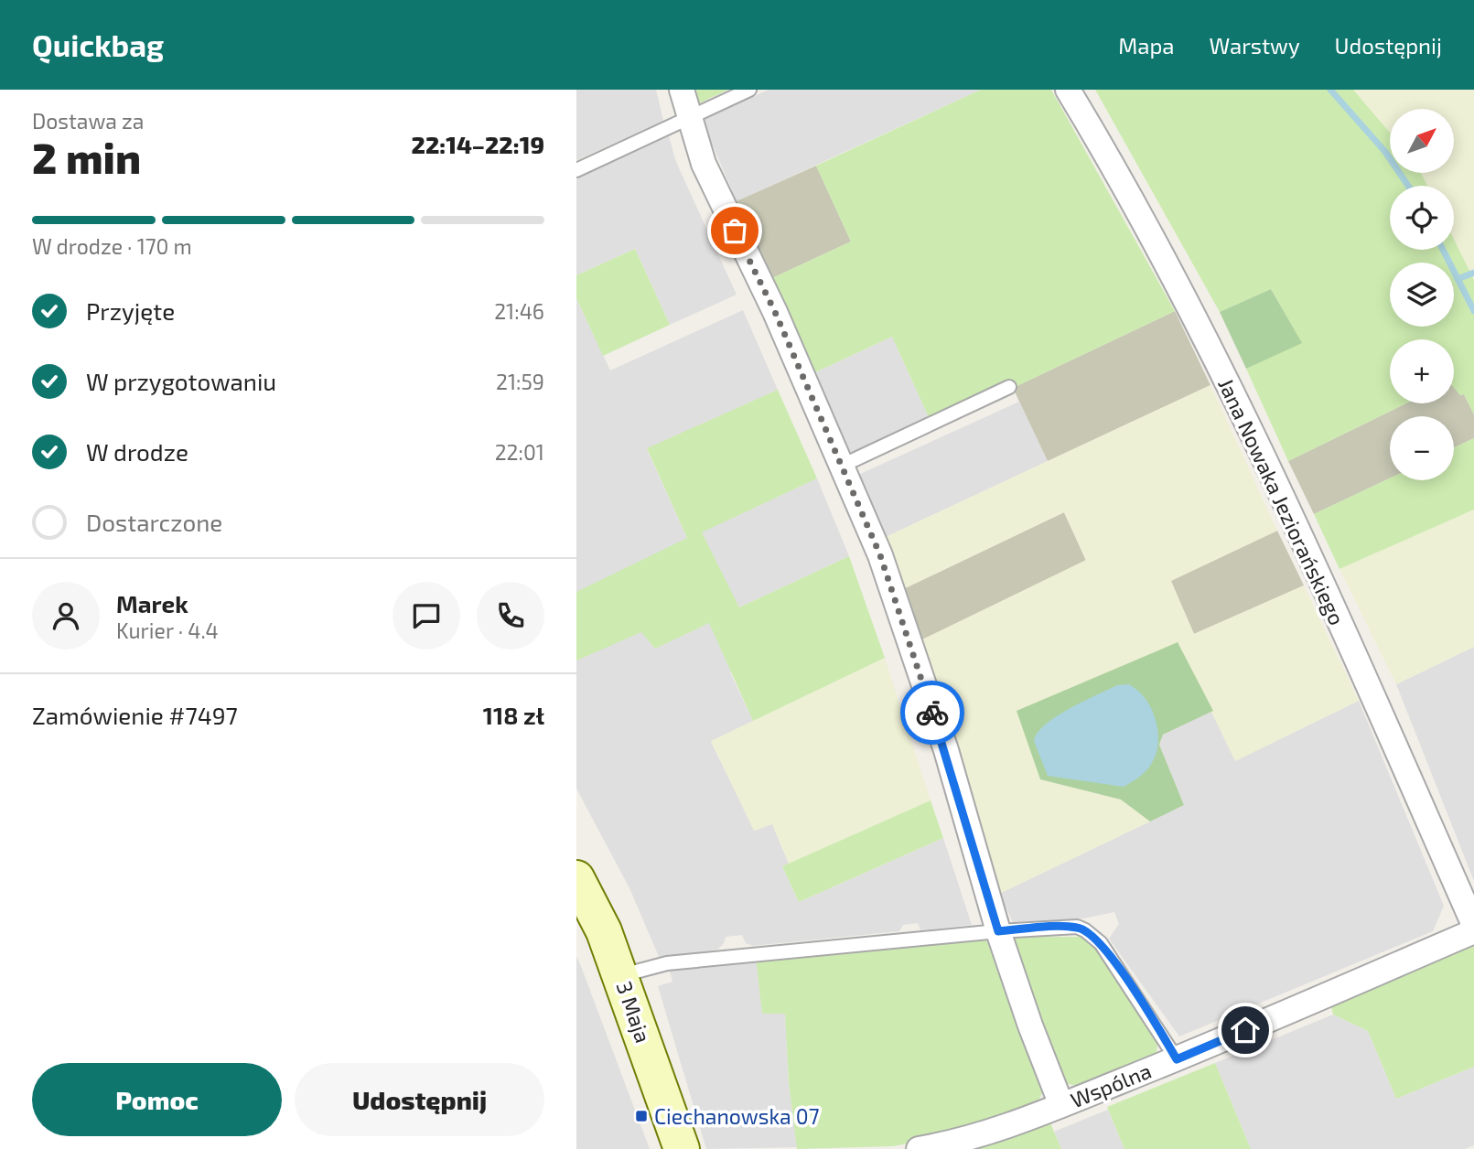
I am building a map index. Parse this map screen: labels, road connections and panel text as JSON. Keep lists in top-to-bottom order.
{
  "streets": {
    "street": ["Jana Nowaka Jeziorańskiego", "3 Maja", "Wspólna"]
  },
  "places": {
    "transit": ["Ciechanowska 07"]
  },
  "north": "top right",
  "page": {
    "header": "Quickbag",
    "nav": ["Mapa", "Warstwy", "Udostępnij"],
    "heading": ["2 min", "Dostawa za", "22:14–22:19"],
    "panel": [
      "Marek",
      "Kurier · 4.4",
      "Zamówienie #7497",
      "118 zł"
    ],
    "map_buttons": ["+", "−"],
    "bar": "W drodze · 170 m",
    "list": [
      ["Przyjęte", "21:46"],
      ["W przygotowaniu", "21:59"],
      ["W drodze", "22:01"],
      "Dostarczone"
    ],
    "buttons": ["Pomoc", "Udostępnij"]
  }
}
